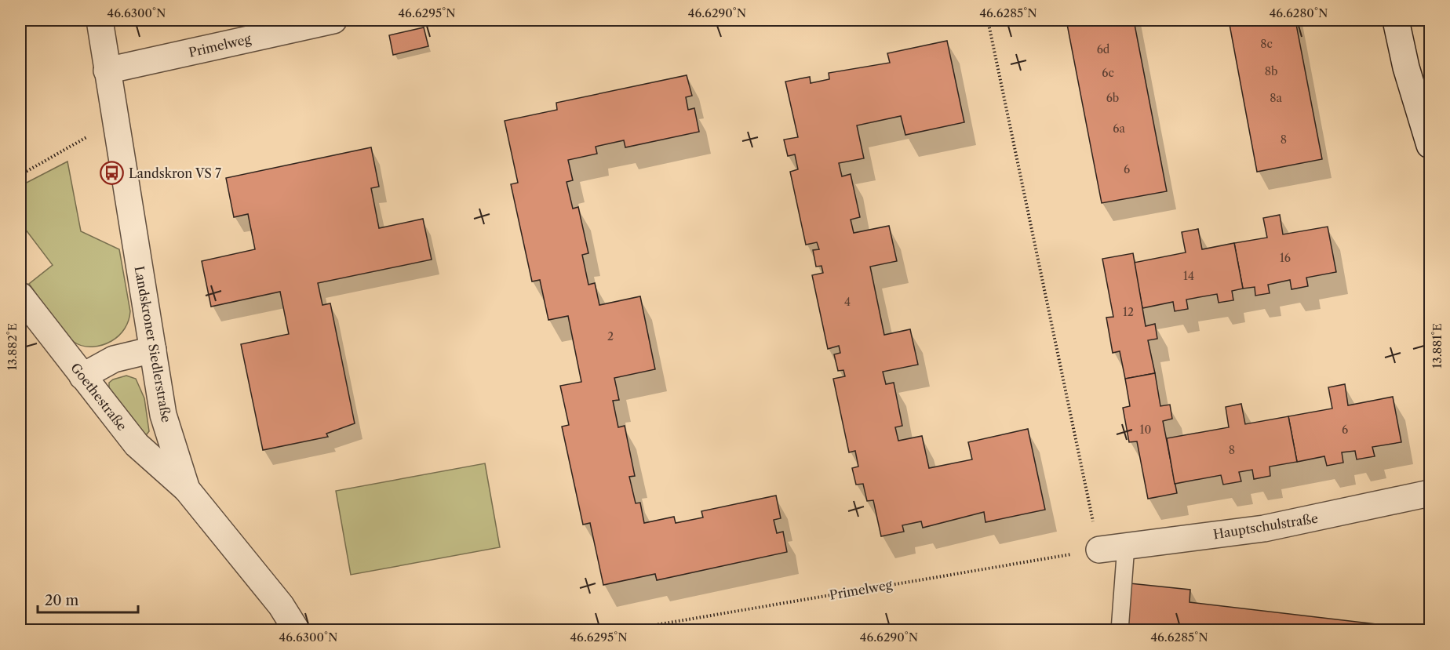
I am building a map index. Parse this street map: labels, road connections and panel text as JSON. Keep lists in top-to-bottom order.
{
  "streets": {
    "street": [
      "Primelweg",
      "Landskroner Siedlerstraße",
      "Goethestraße",
      "Hauptschulstraße"
    ]
  },
  "crossings": [
    ["Primelweg", "Landskroner Siedlerstraße"],
    ["Primelweg", "Hauptschulstraße"],
    ["Landskroner Siedlerstraße", "Goethestraße"]
  ],
  "places": {
    "bus stop": ["Landskron VS 7"]
  },
  "house_numbers": [
    "8c",
    "6d",
    "8b",
    "6c",
    "6b",
    "8a",
    "6a",
    "8",
    "6",
    "16",
    "14",
    "4",
    "12",
    "2",
    "10",
    "6",
    "8"
  ],
  "scale_bar": "20 m",
  "coordinates": [
    "46.6300°N",
    "46.6295°N",
    "46.6290°N",
    "46.6285°N",
    "46.6280°N",
    "13.881°E",
    "13.882°E"
  ]
}
